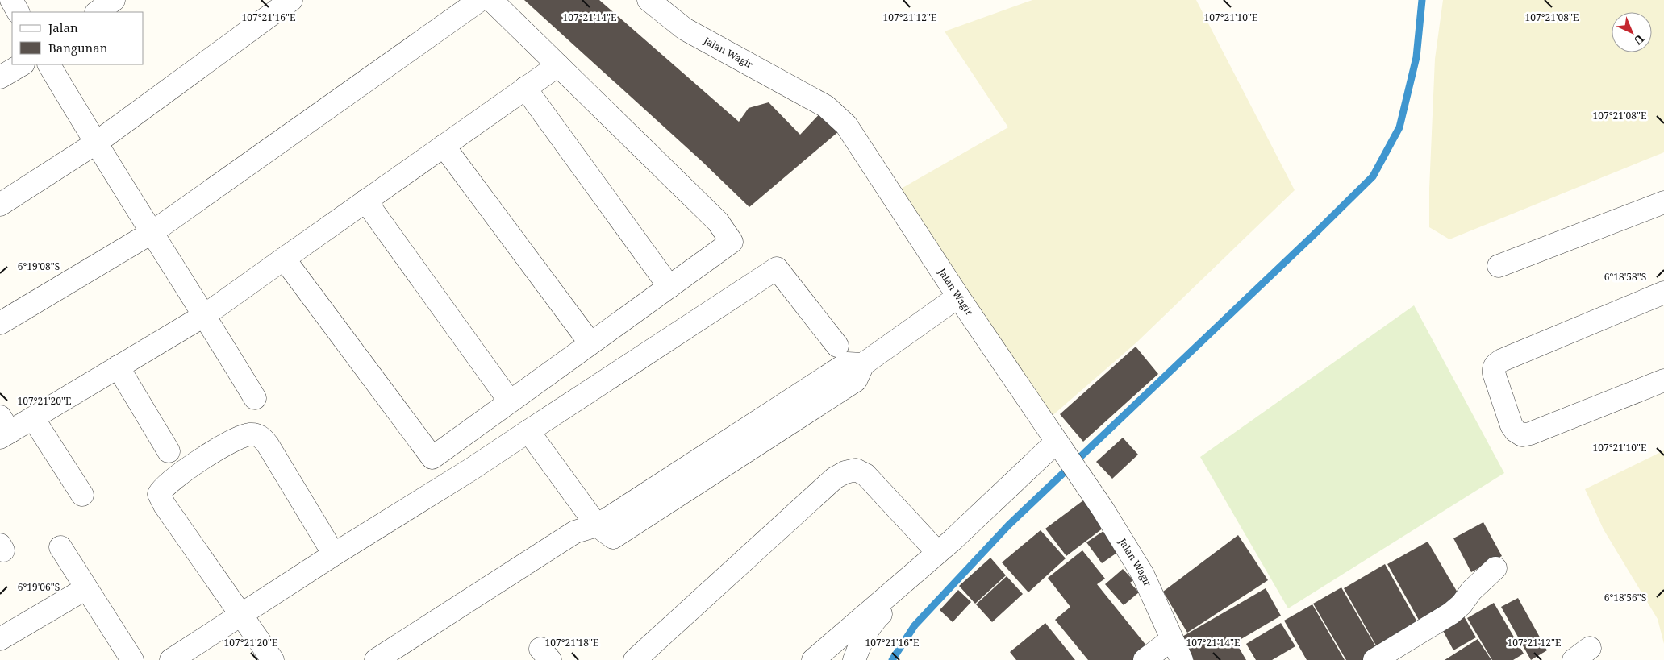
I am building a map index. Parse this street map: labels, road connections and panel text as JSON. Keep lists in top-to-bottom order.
{
  "streets": {
    "street": ["Jalan Wagir"]
  },
  "legend": ["Jalan", "Bangunan"],
  "north": "bottom right",
  "coordinates": [
    "107°21'16\"E",
    "107°21'14\"E",
    "107°21'12\"E",
    "107°21'10\"E",
    "107°21'08\"E",
    "6°19'08\"S",
    "6°18'58\"S",
    "107°21'20\"E",
    "6°19'06\"S",
    "6°18'56\"S",
    "107°21'18\"E"
  ]
}
